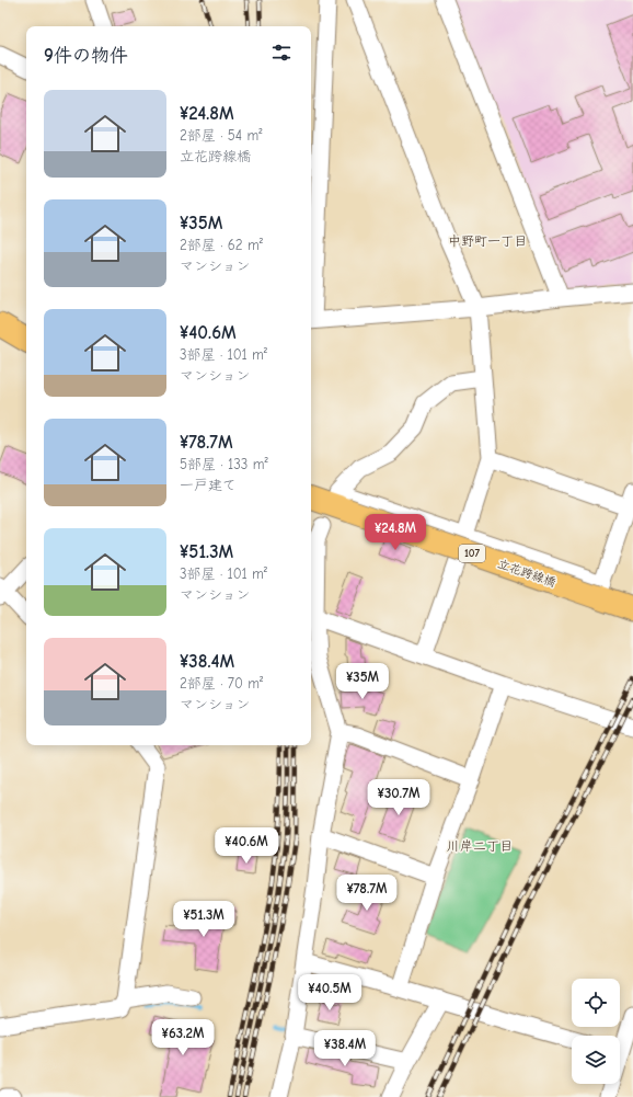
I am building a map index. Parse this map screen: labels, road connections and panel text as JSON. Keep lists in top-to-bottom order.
{
  "streets": {
    "highway": ["107", "立花跨線橋"]
  },
  "crossings": [
    ["107", "立花跨線橋"]
  ],
  "districts": ["中野町一丁目", "川岸二丁目"],
  "page": {
    "heading": "9件の物件",
    "list": [
      {
        "name": "¥24.8M",
        "note": "2部屋 · 54 m² · 立花跨線橋"
      },
      {
        "name": "¥35M",
        "note": "2部屋 · 62 m² · マンション"
      },
      {
        "name": "¥40.6M",
        "note": "3部屋 · 101 m² · マンション"
      },
      {
        "name": "¥78.7M",
        "note": "5部屋 · 133 m² · 一戸建て"
      },
      {
        "name": "¥51.3M",
        "note": "3部屋 · 101 m² · マンション"
      },
      {
        "name": "¥38.4M",
        "note": "2部屋 · 70 m² · マンション"
      }
    ],
    "price": [
      "¥24.8M",
      "¥35M",
      "¥30.7M",
      "¥40.6M",
      "¥78.7M",
      "¥51.3M",
      "¥40.5M",
      "¥63.2M",
      "¥38.4M"
    ]
  }
}
